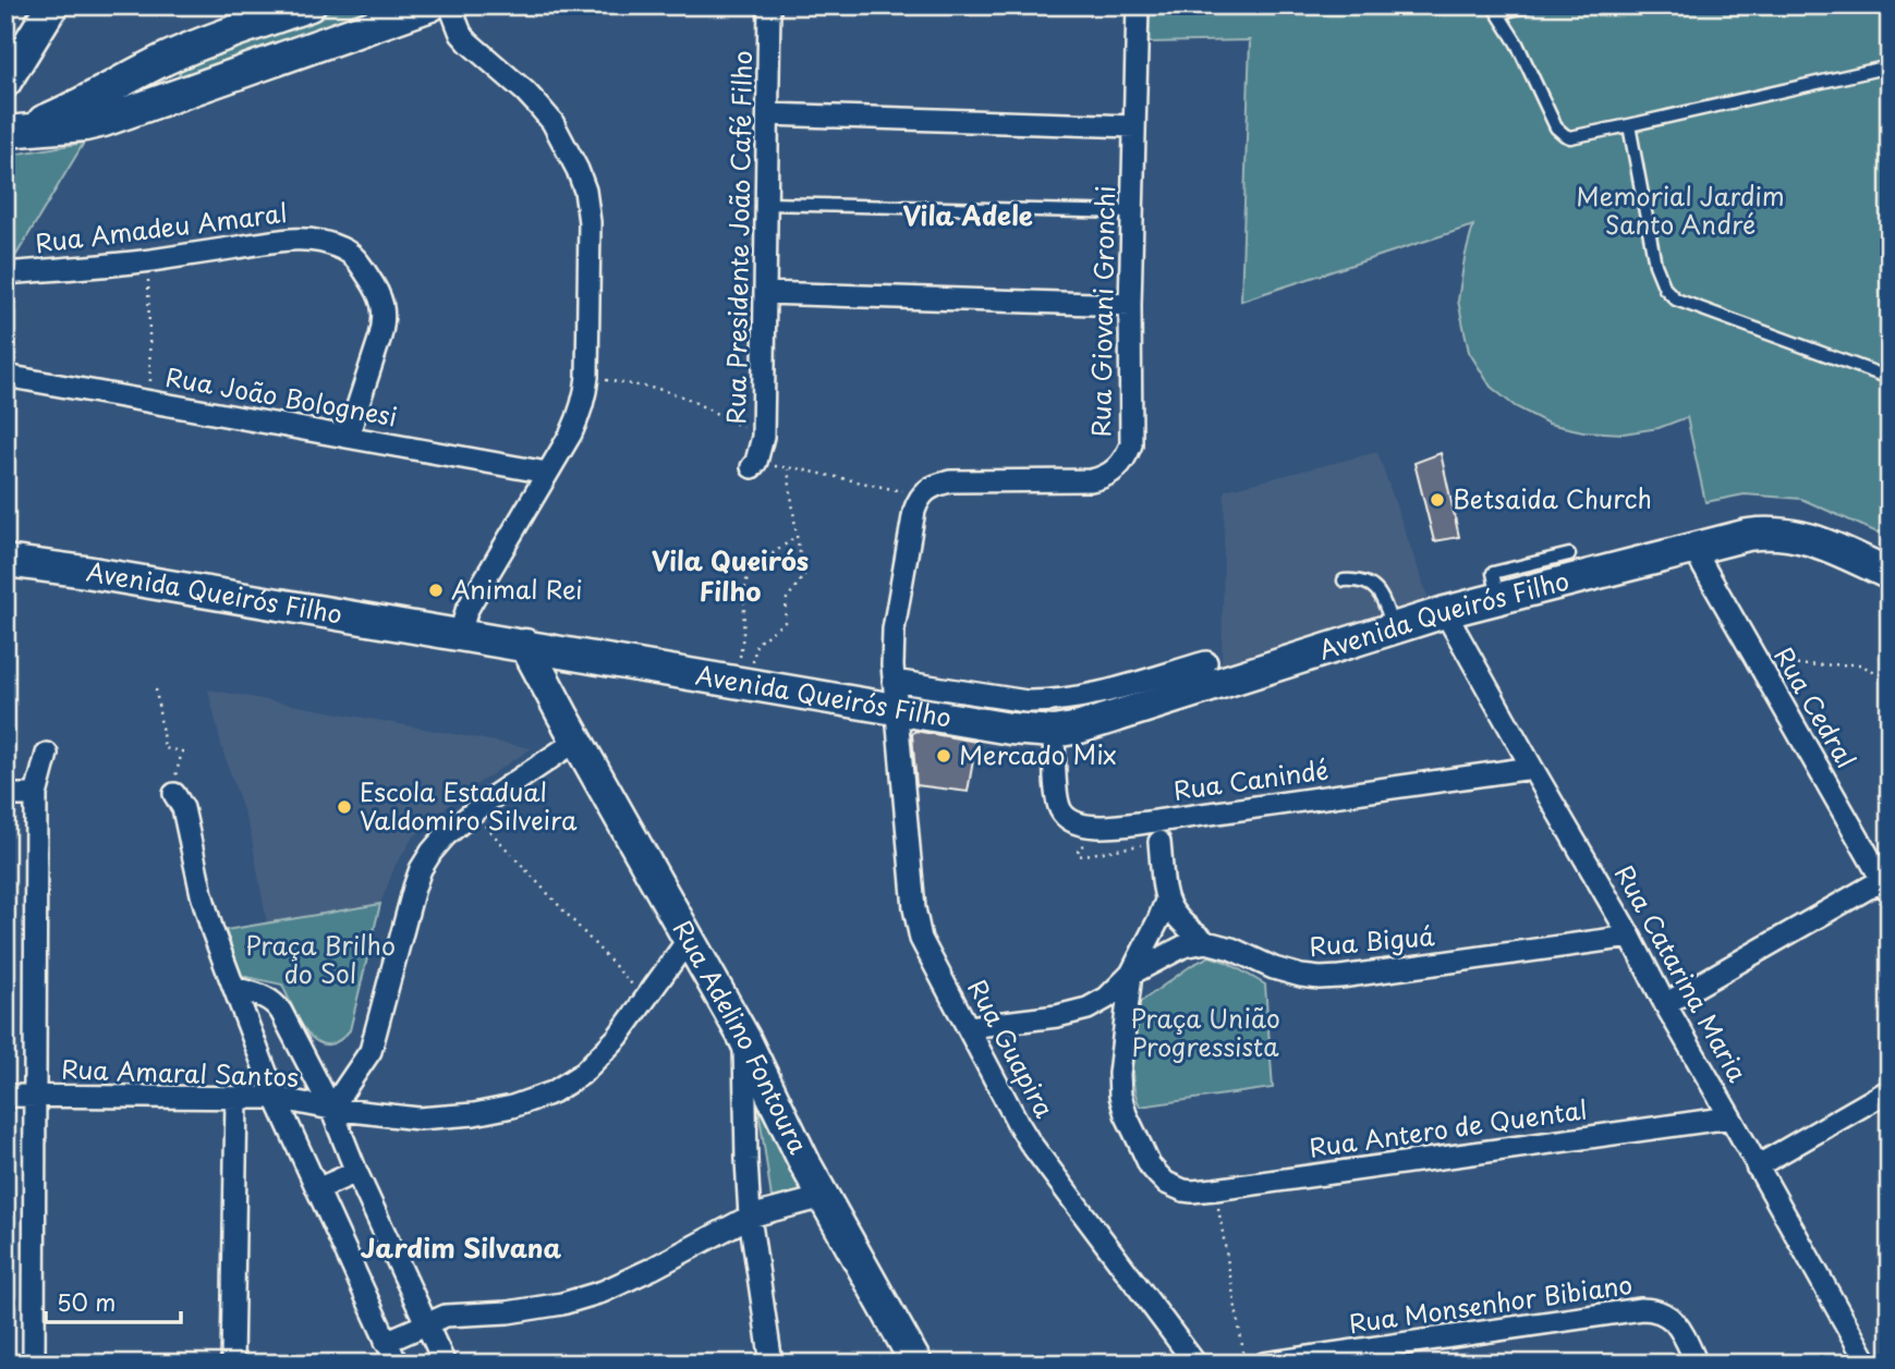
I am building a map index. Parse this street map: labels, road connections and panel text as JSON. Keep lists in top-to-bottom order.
{
  "streets": {
    "main road": ["Avenida Queirós Filho", "Rua Adelino Fontoura"],
    "street": [
      "Rua Amadeu Amaral",
      "Rua Presidente João Café Filho",
      "Rua Giovani Gronchi",
      "Rua João Bolognesi",
      "Rua Cedral",
      "Rua Canindé",
      "Rua Biguá",
      "Rua Catarina Maria",
      "Rua Guapira",
      "Rua Amaral Santos",
      "Rua Antero de Quental",
      "Rua Monsenhor Bibiano"
    ]
  },
  "crossings": [
    ["Rua Amadeu Amaral", "Rua João Bolognesi"],
    ["Rua Giovani Gronchi", "Avenida Queirós Filho"],
    ["Rua Giovani Gronchi", "Rua Guapira"],
    ["Avenida Queirós Filho", "Rua Cedral"],
    ["Avenida Queirós Filho", "Rua Canindé"],
    ["Avenida Queirós Filho", "Rua Catarina Maria"],
    ["Avenida Queirós Filho", "Rua Adelino Fontoura"],
    ["Avenida Queirós Filho", "Rua Guapira"],
    ["Rua Canindé", "Rua Catarina Maria"],
    ["Rua Biguá", "Rua Catarina Maria"],
    ["Rua Catarina Maria", "Rua Antero de Quental"],
    ["Rua Adelino Fontoura", "Rua Amaral Santos"]
  ],
  "districts": ["Vila Adele", "Vila Queirós Filho", "Jardim Silvana"],
  "parks": ["Memorial Jardim Santo André", "Praça Brilho do Sol", "Praça União Progressista"],
  "places": [
    "Betsaida Church",
    "Animal Rei",
    "Mercado Mix",
    "Escola Estadual Valdomiro Silveira"
  ],
  "scale_bar": "50 m"
}
